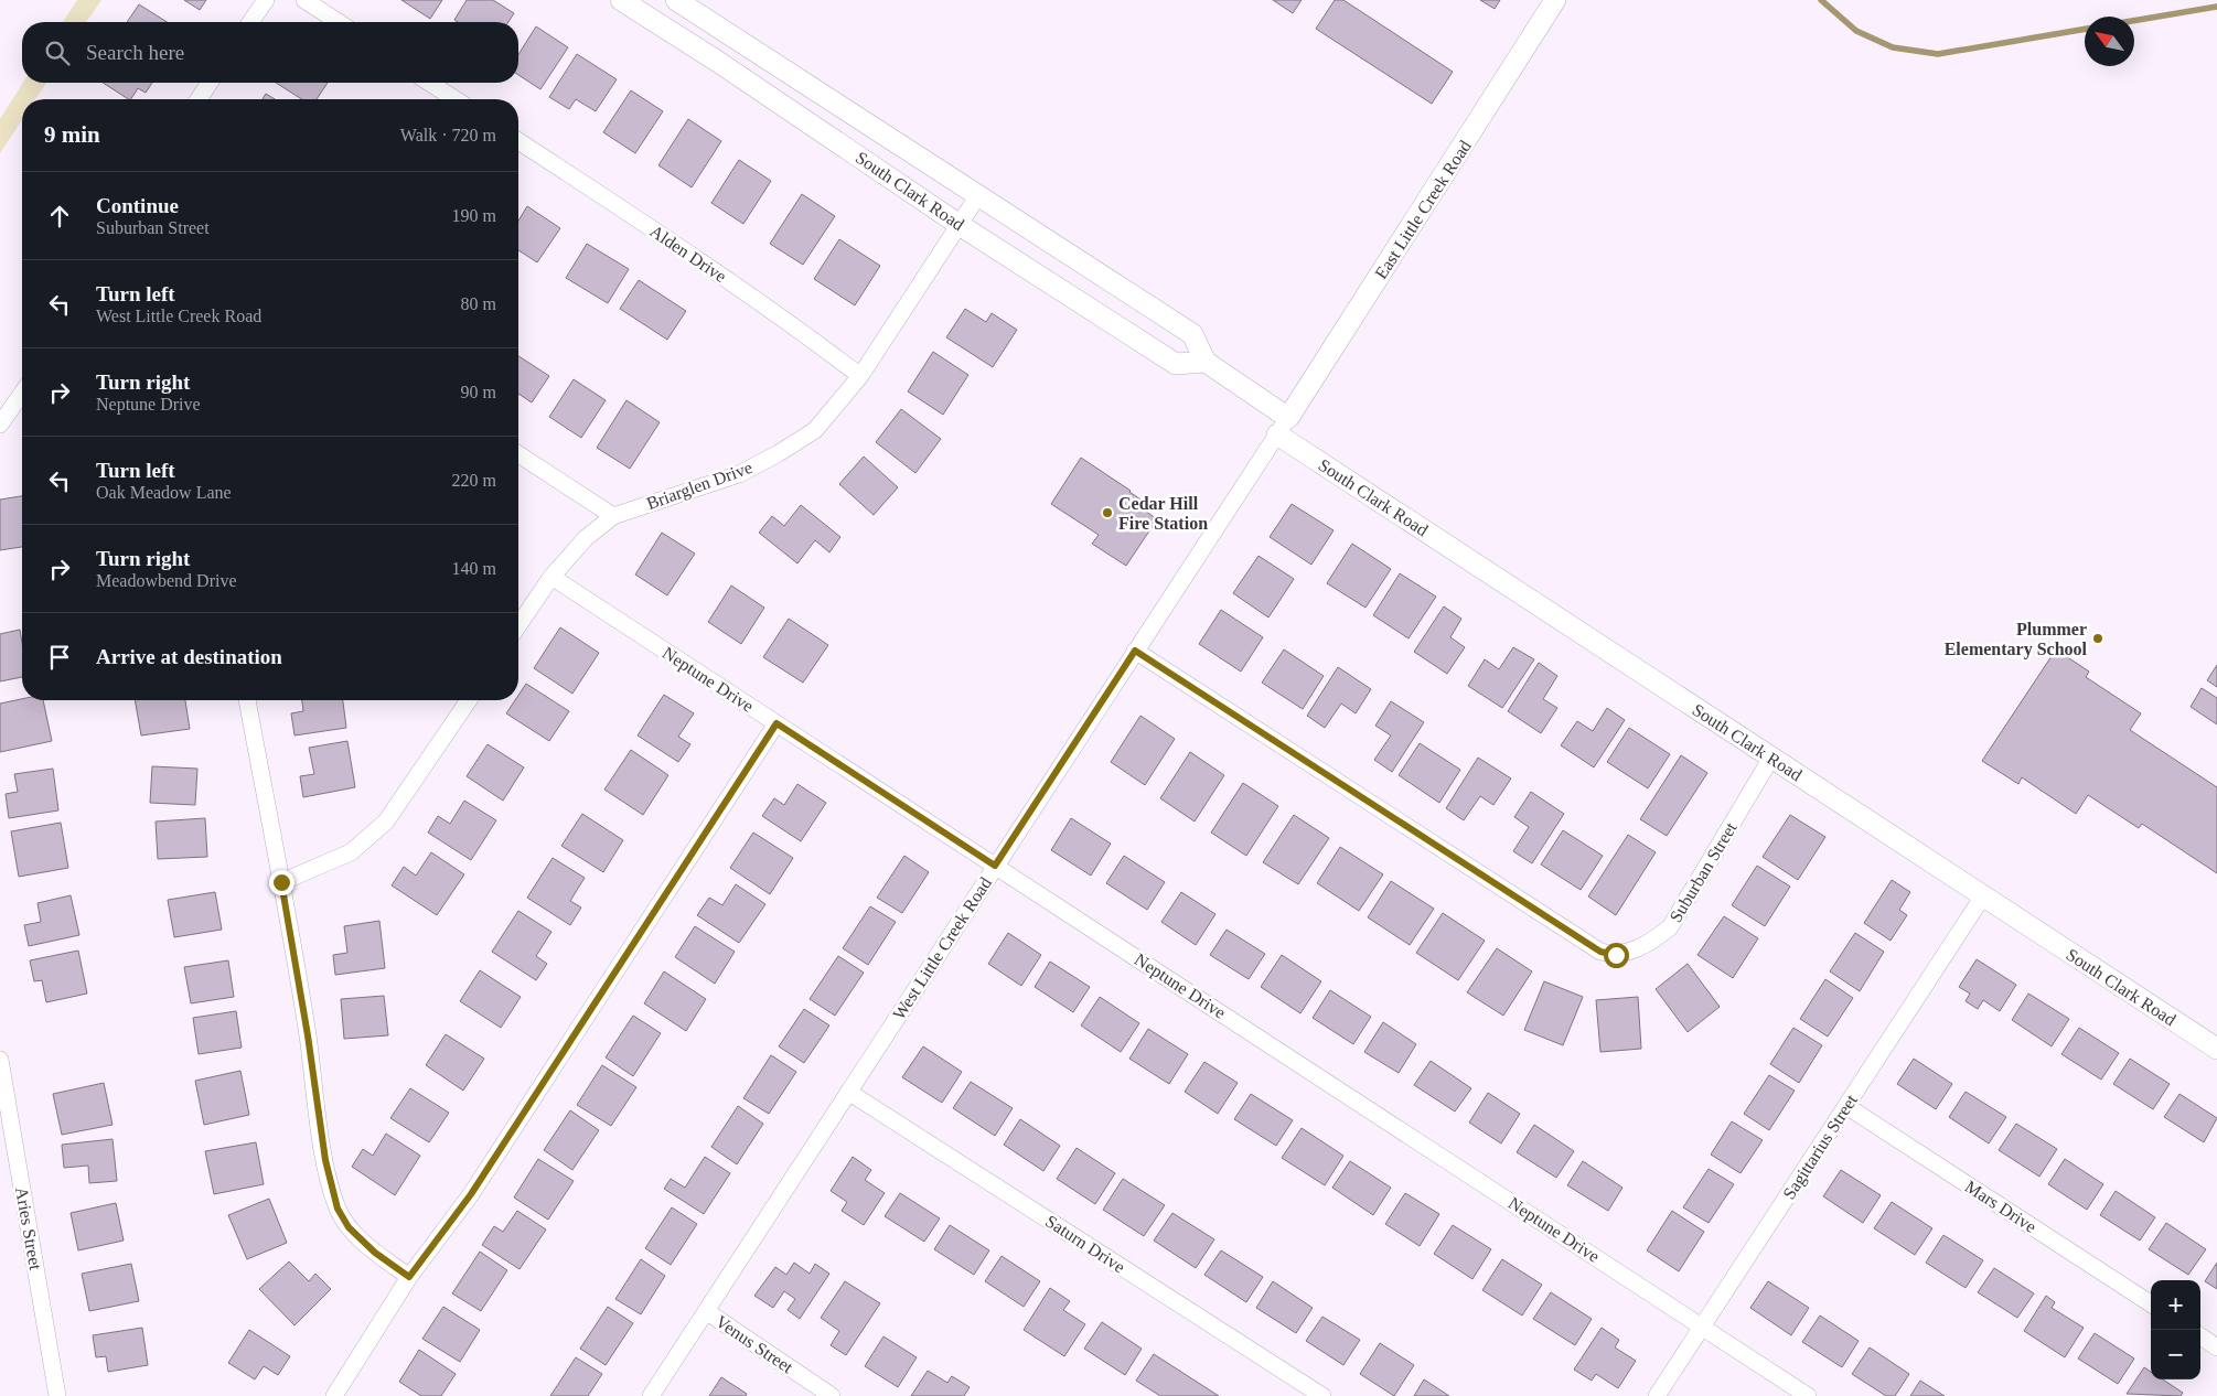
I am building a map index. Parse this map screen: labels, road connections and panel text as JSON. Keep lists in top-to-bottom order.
{
  "streets": {
    "street": [
      "South Clark Road",
      "East Little Creek Road",
      "Alden Drive",
      "Briarglen Drive",
      "Neptune Drive",
      "Suburban Street",
      "West Little Creek Road",
      "Sagittarius Street",
      "Mars Drive",
      "Aries Street",
      "Saturn Drive",
      "Venus Street"
    ]
  },
  "crossings": [
    ["South Clark Road", "Briarglen Drive"],
    ["South Clark Road", "Suburban Street"],
    ["South Clark Road", "West Little Creek Road"],
    ["South Clark Road", "Sagittarius Street"],
    ["East Little Creek Road", "West Little Creek Road"],
    ["Alden Drive", "Briarglen Drive"],
    ["Briarglen Drive", "Neptune Drive"],
    ["Neptune Drive", "West Little Creek Road"],
    ["Neptune Drive", "Sagittarius Street"],
    ["Suburban Street", "West Little Creek Road"],
    ["West Little Creek Road", "Saturn Drive"],
    ["West Little Creek Road", "Venus Street"],
    ["Sagittarius Street", "Mars Drive"]
  ],
  "places": ["Cedar Hill Fire Station", "Plummer Elementary School"],
  "north": "top left",
  "page": {
    "search": "Search here",
    "heading": ["9 min", "Walk · 720 m"],
    "list": [
      ["Continue", "Suburban Street", "190 m"],
      ["Turn left", "West Little Creek Road", "80 m"],
      ["Turn right", "Neptune Drive", "90 m"],
      ["Turn left", "Oak Meadow Lane", "220 m"],
      ["Turn right", "Meadowbend Drive", "140 m"],
      "Arrive at destination"
    ],
    "map_buttons": ["+", "−"]
  }
}
